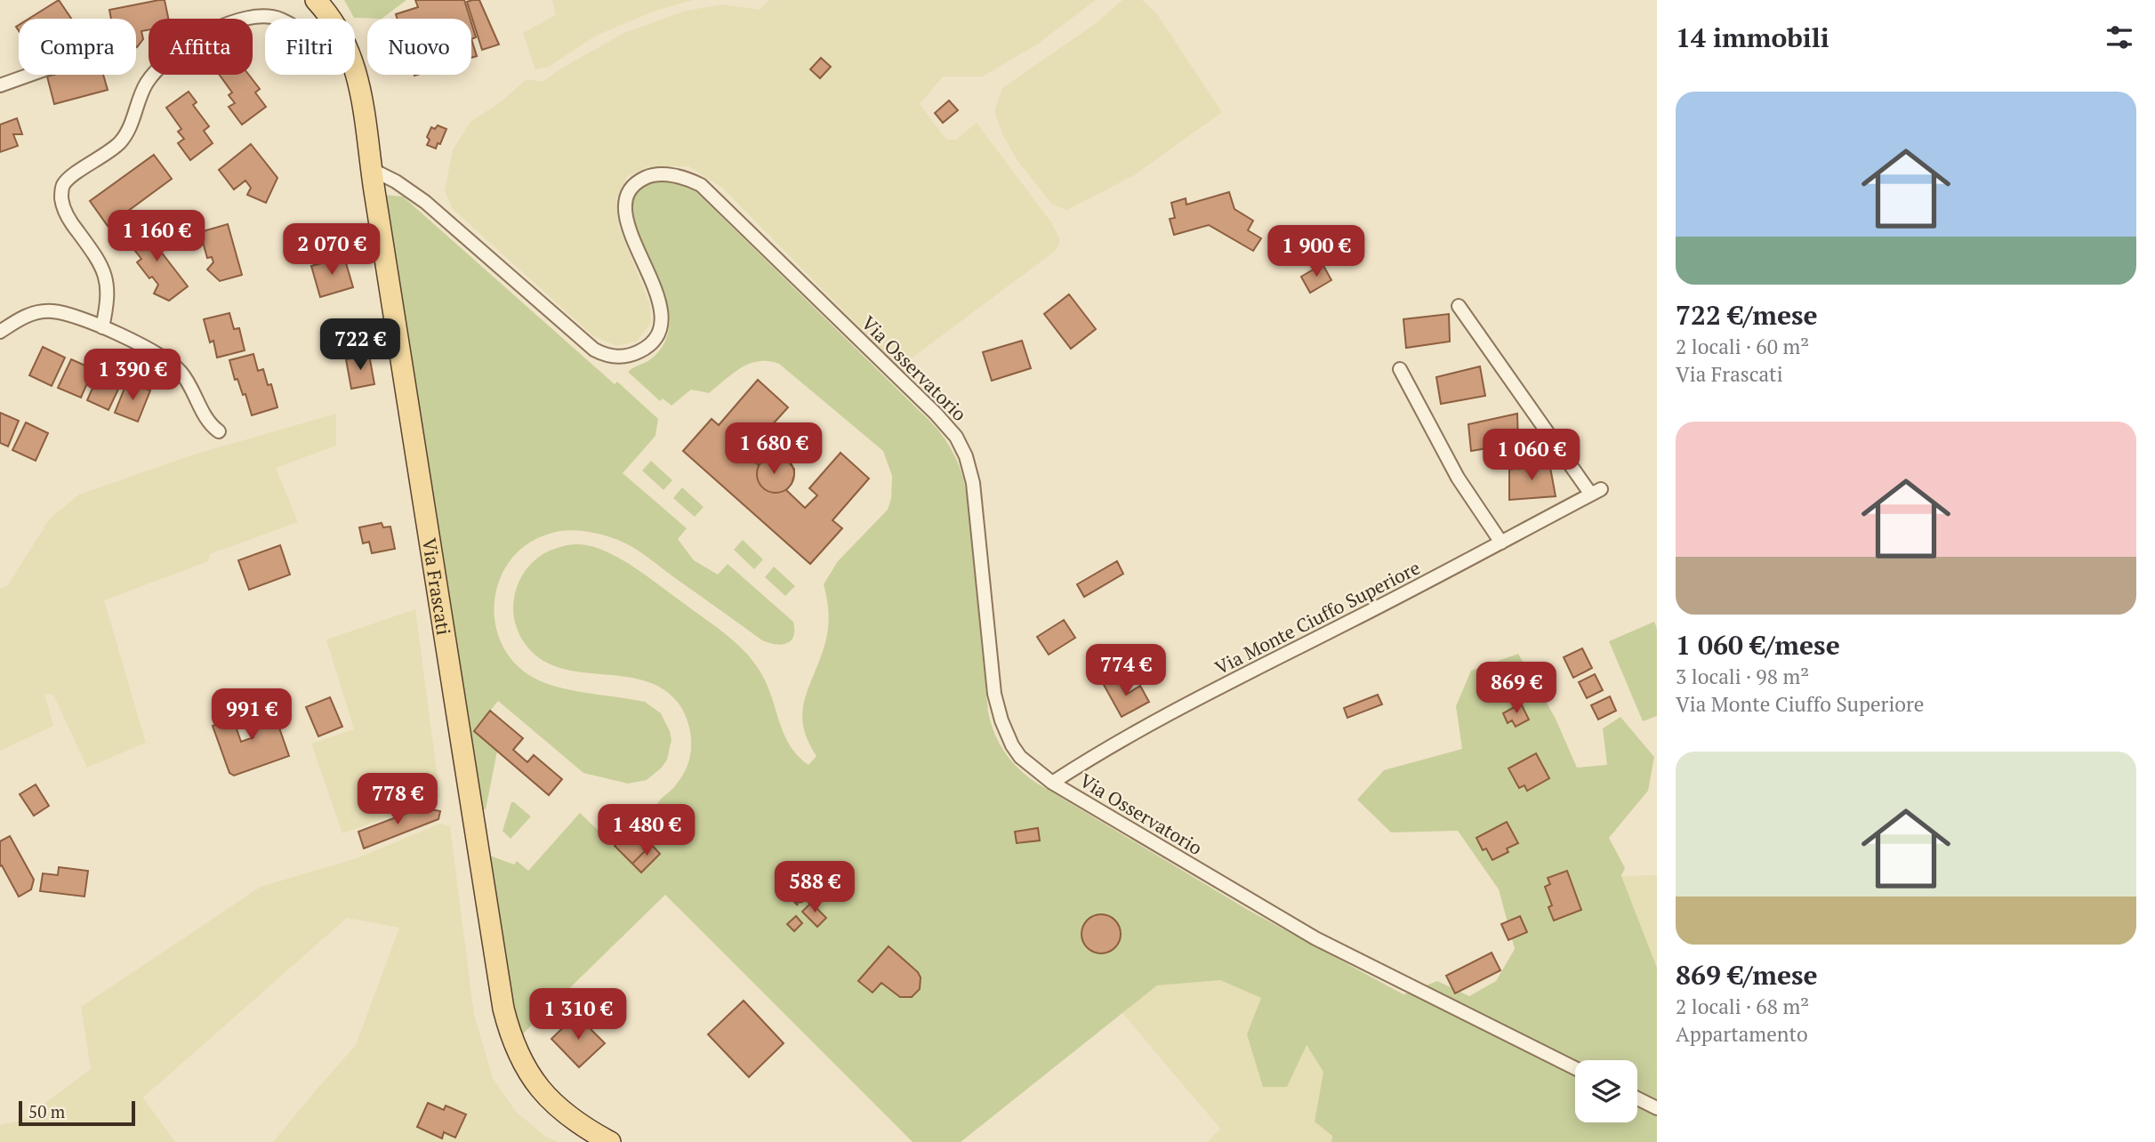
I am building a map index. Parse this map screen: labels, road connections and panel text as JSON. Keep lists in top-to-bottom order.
{
  "streets": {
    "main road": ["Via Frascati"],
    "street": ["Via Osservatorio", "Via Monte Ciuffo Superiore"]
  },
  "crossings": [
    ["Via Osservatorio", "Via Frascati"],
    ["Via Osservatorio", "Via Monte Ciuffo Superiore"]
  ],
  "scale_bar": "50 m",
  "page": {
    "heading": "14 immobili",
    "chip": [
      "Compra",
      "Affitta",
      "Filtri",
      "Nuovo"
    ],
    "list": [
      {
        "name": "722 €/mese",
        "note": "2 locali · 60 m² · Via Frascati"
      },
      {
        "name": "1 060 €/mese",
        "note": "3 locali · 98 m² · Via Monte Ciuffo Superiore"
      },
      {
        "name": "869 €/mese",
        "note": "2 locali · 68 m² · Appartamento"
      }
    ],
    "price": [
      "1 160 €",
      "2 070 €",
      "1 900 €",
      "722 €",
      "1 390 €",
      "1 680 €",
      "1 060 €",
      "774 €",
      "869 €",
      "991 €",
      "778 €",
      "1 480 €",
      "588 €",
      "1 310 €"
    ],
    "scale": "50 m"
  }
}
